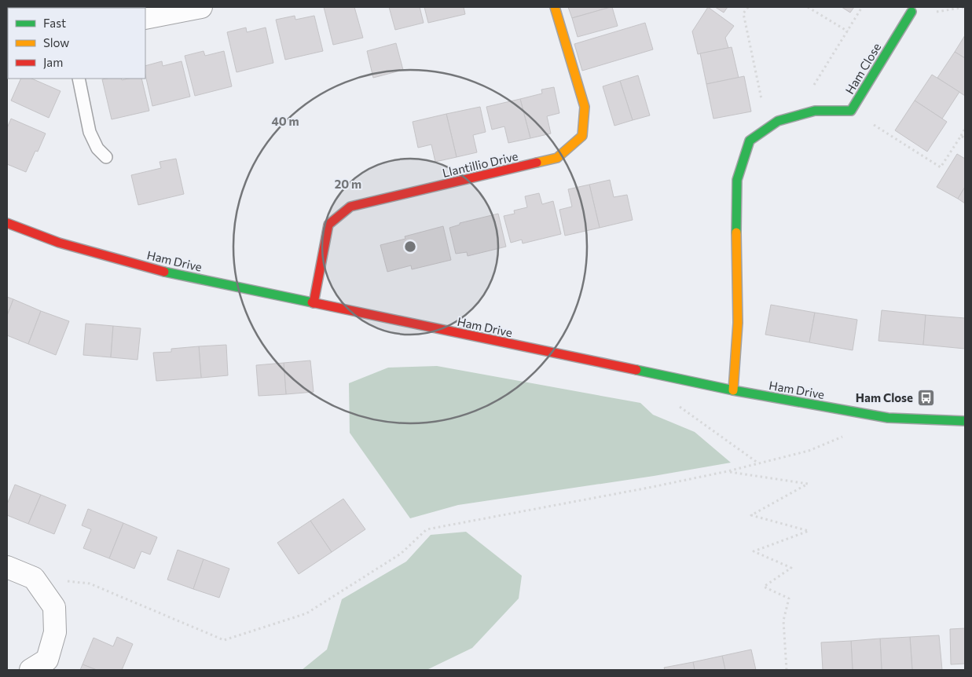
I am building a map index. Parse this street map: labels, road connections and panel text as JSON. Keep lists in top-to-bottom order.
{
  "streets": {
    "street": ["Ham Close", "Llantillio Drive", "Ham Drive"]
  },
  "crossings": [
    ["Ham Close", "Ham Drive"],
    ["Llantillio Drive", "Ham Drive"]
  ],
  "places": {
    "bus stop": ["Ham Close"]
  },
  "legend": ["Fast", "Slow", "Jam"],
  "rings": ["40 m", "20 m"]
}
